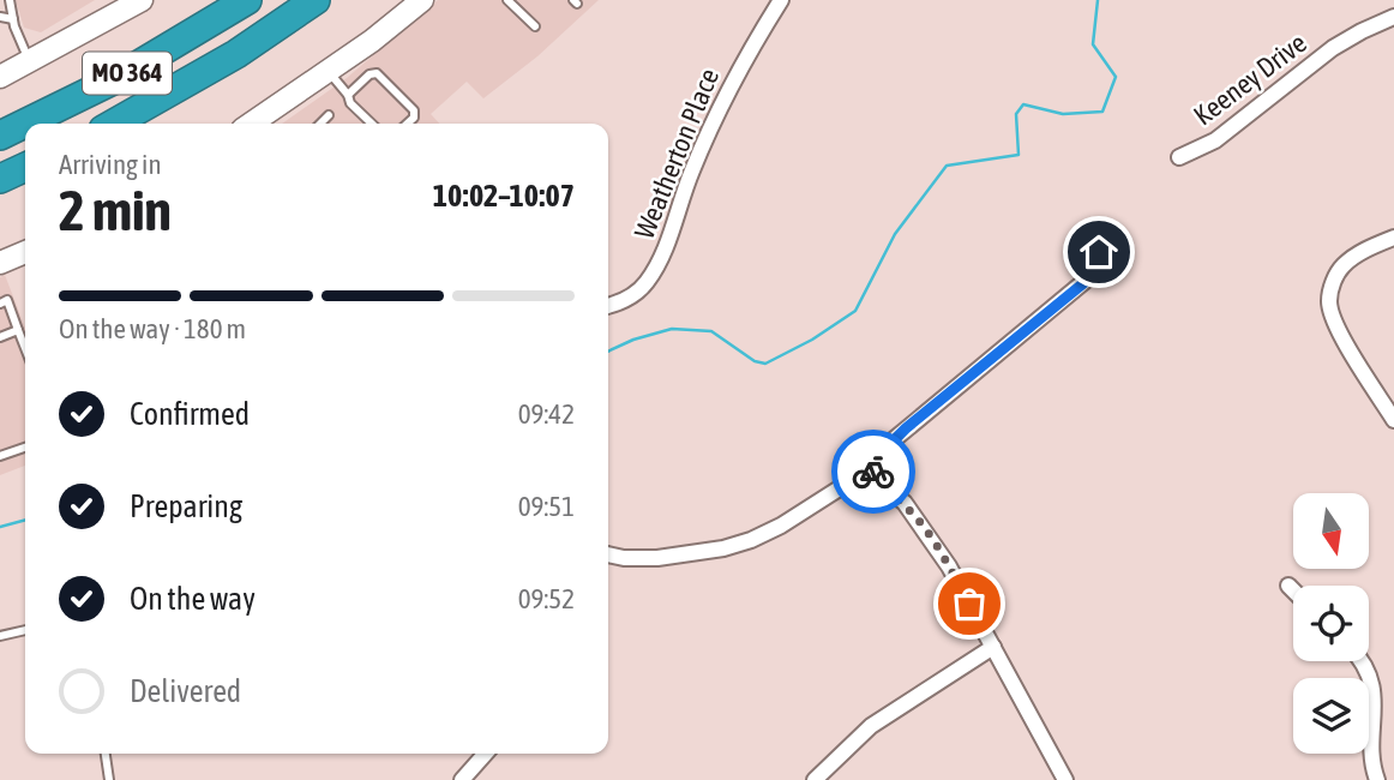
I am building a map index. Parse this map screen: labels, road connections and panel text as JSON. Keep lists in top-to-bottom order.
{
  "streets": {
    "highway": ["MO 364"],
    "street": ["Keeney Drive", "Weatherton Place"]
  },
  "north": "bottom",
  "page": {
    "heading": ["2 min", "Arriving in", "10:02–10:07"],
    "bar": "On the way · 180 m",
    "list": [
      ["Confirmed", "09:42"],
      ["Preparing", "09:51"],
      ["On the way", "09:52"],
      "Delivered"
    ]
  }
}
